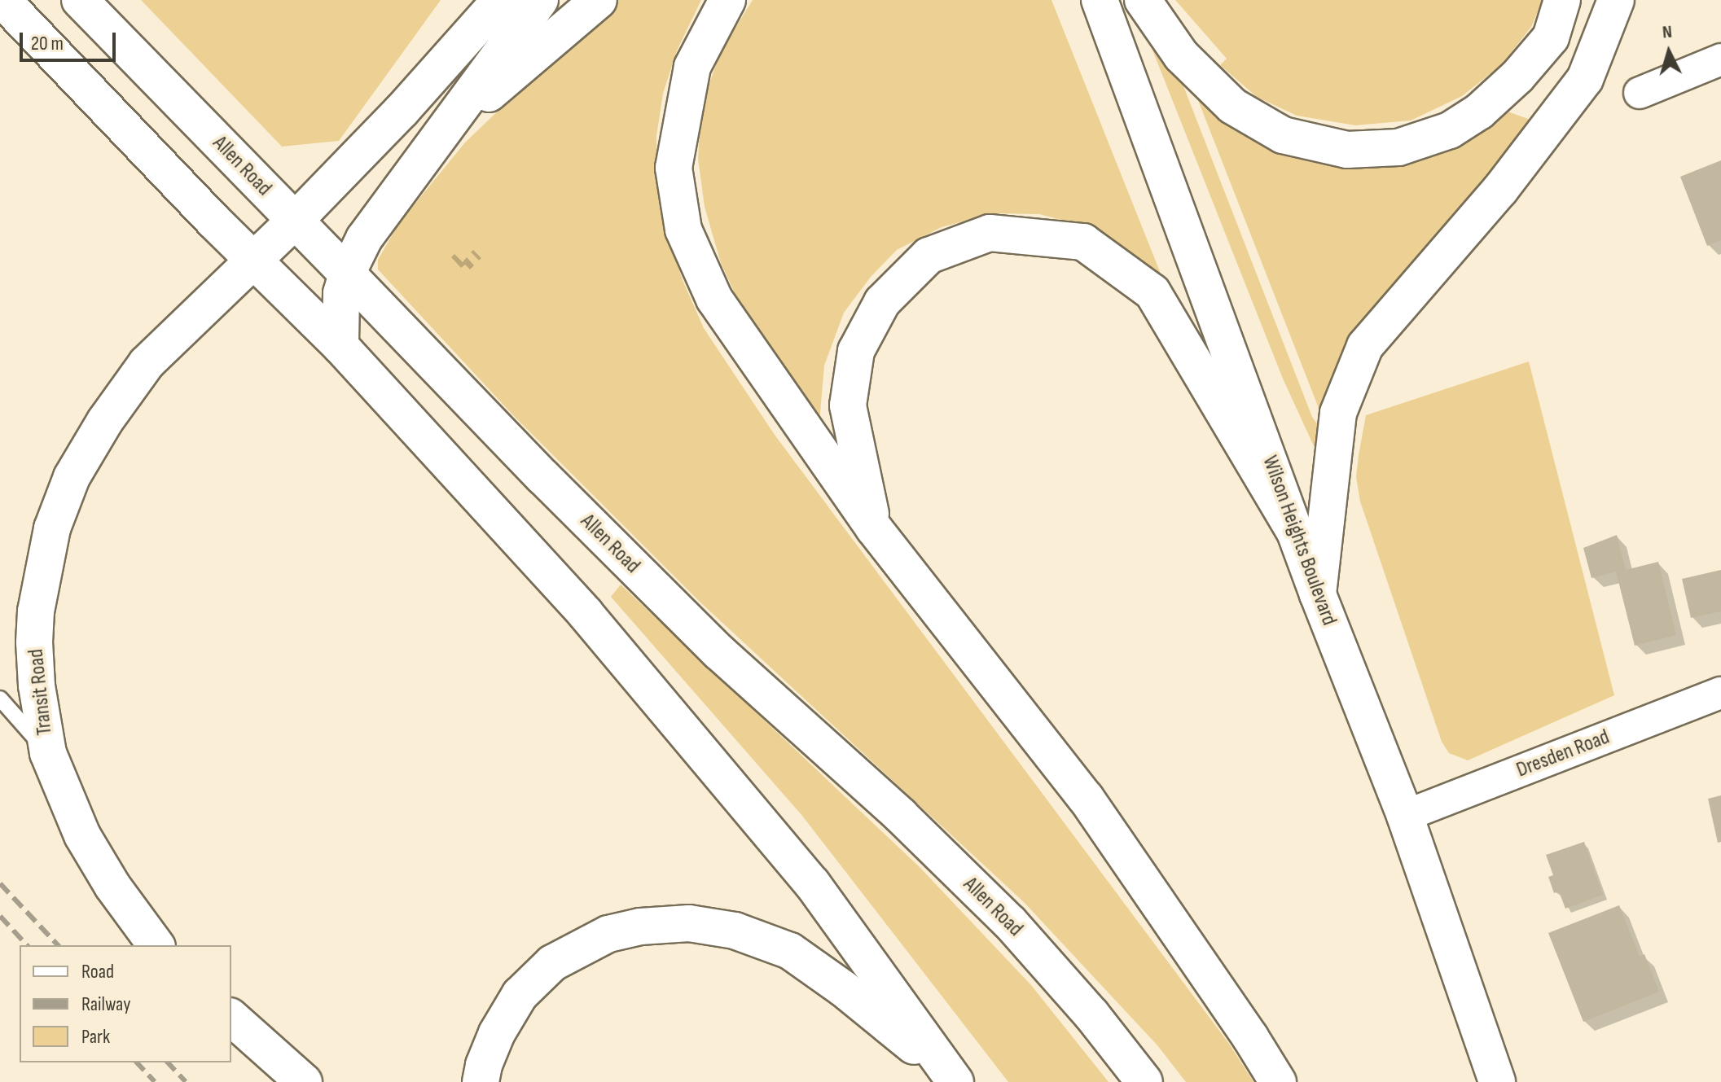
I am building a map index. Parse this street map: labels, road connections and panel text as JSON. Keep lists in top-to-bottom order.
{
  "streets": {
    "main road": ["Allen Road", "Wilson Heights Boulevard", "Transit Road"],
    "street": ["Dresden Road"]
  },
  "crossings": [
    ["Allen Road", "Transit Road"],
    ["Wilson Heights Boulevard", "Dresden Road"]
  ],
  "legend": ["Road", "Railway", "Park"],
  "scale_bar": "20 m",
  "north": "top"
}
